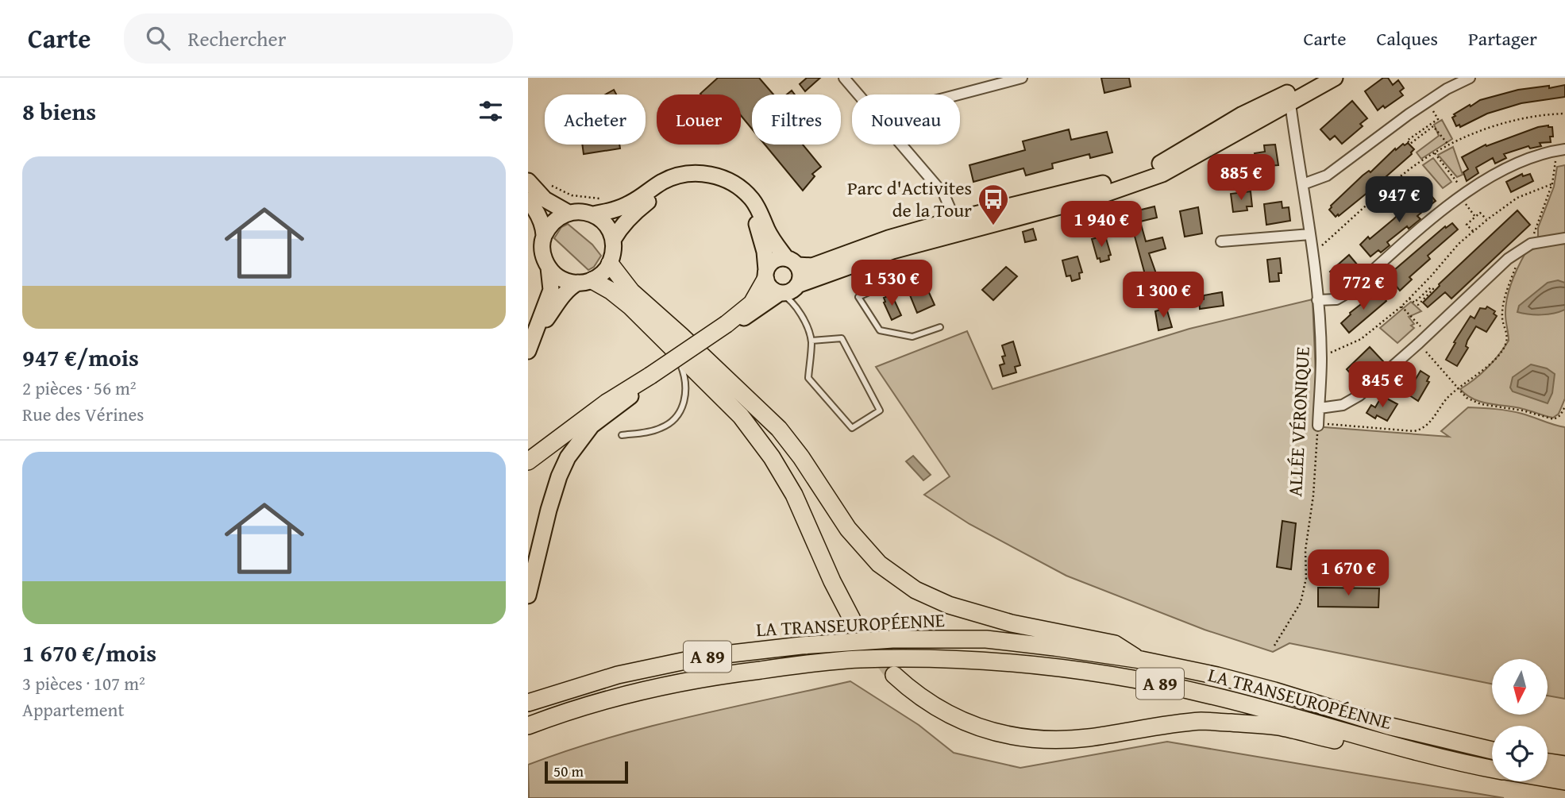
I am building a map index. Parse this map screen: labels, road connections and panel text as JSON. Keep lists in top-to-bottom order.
{
  "streets": {
    "highway": ["LA TRANSEUROPÉENNE", "A 89"],
    "street": ["ALLÉE VÉRONIQUE"]
  },
  "places": {
    "bus stop": ["Parc d'Activites de la Tour"]
  },
  "scale_bar": "50 m",
  "north": "bottom",
  "page": {
    "header": "Carte",
    "search": "Rechercher",
    "nav": ["Carte", "Calques", "Partager"],
    "heading": "8 biens",
    "chip": [
      "Acheter",
      "Louer",
      "Filtres",
      "Nouveau"
    ],
    "list": [
      {
        "name": "947 €/mois",
        "note": "2 pièces · 56 m² · Rue des Vérines"
      },
      {
        "name": "1 670 €/mois",
        "note": "3 pièces · 107 m² · Appartement"
      }
    ],
    "price": [
      "885 €",
      "947 €",
      "1 940 €",
      "1 530 €",
      "772 €",
      "1 300 €",
      "845 €",
      "1 670 €"
    ],
    "scale": "50 m"
  }
}
